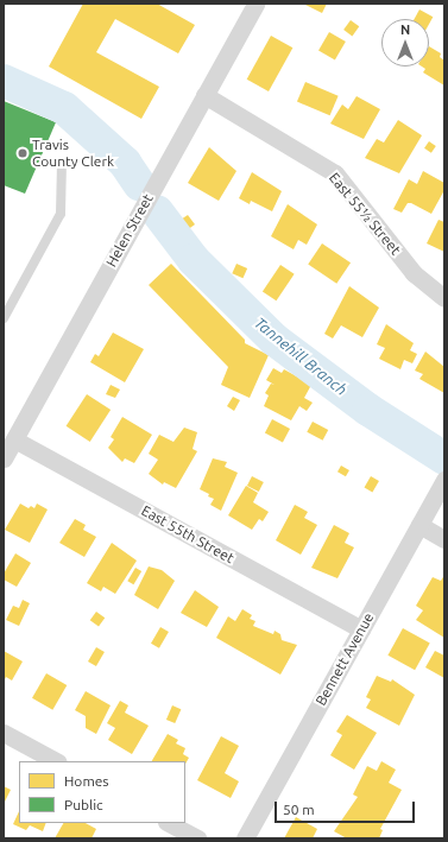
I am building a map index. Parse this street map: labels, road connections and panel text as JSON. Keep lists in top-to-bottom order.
{
  "streets": {
    "street": [
      "East 55½ Street",
      "Helen Street",
      "East 55th Street",
      "Bennett Avenue"
    ]
  },
  "crossings": [
    ["East 55½ Street", "Helen Street"],
    ["Helen Street", "East 55th Street"],
    ["East 55th Street", "Bennett Avenue"]
  ],
  "water": ["Tannehill Branch"],
  "places": ["Travis County Clerk"],
  "legend": ["Homes", "Public"],
  "scale_bar": "50 m",
  "north": "top"
}
